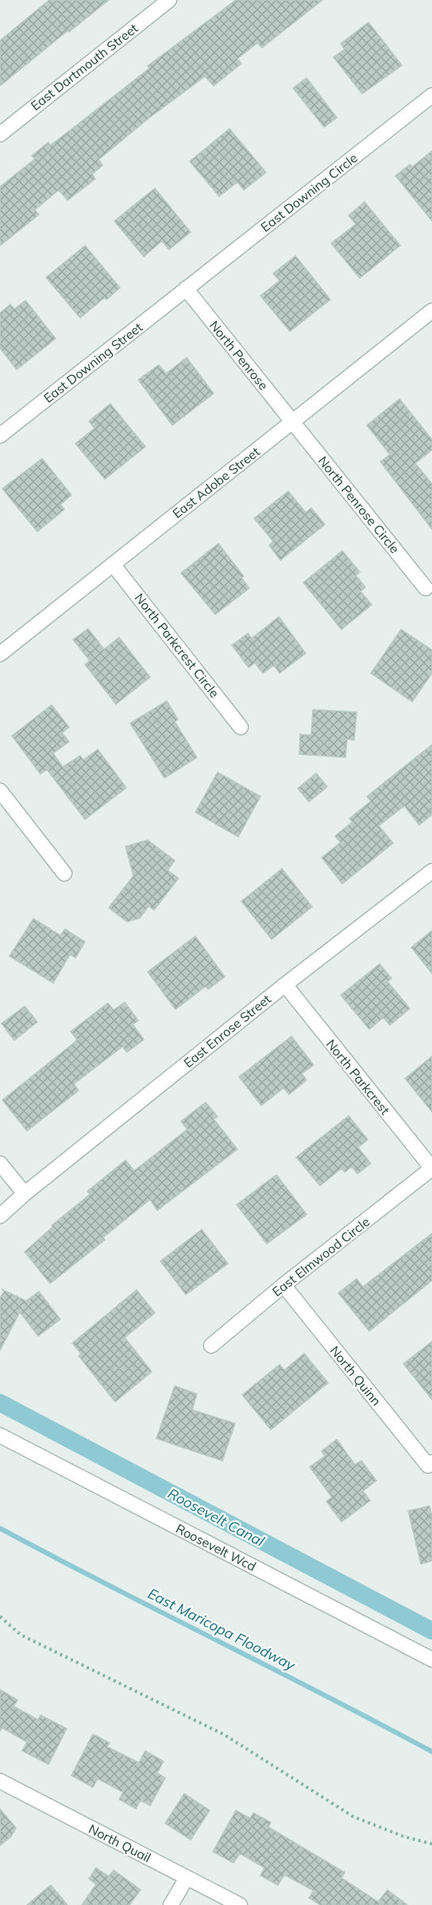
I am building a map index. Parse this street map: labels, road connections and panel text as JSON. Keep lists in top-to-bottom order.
{
  "streets": {
    "street": [
      "East Dartmouth Street",
      "East Downing Circle",
      "North Penrose",
      "East Downing Street",
      "East Adobe Street",
      "North Penrose Circle",
      "North Parkcrest Circle",
      "East Enrose Street",
      "North Parkcrest",
      "East Elmwood Circle",
      "North Quinn",
      "Roosevelt Wcd",
      "North Quail"
    ]
  },
  "crossings": [
    ["East Downing Circle", "North Penrose"],
    ["East Downing Circle", "East Downing Street"],
    ["North Penrose", "East Downing Street"],
    ["North Penrose", "East Adobe Street"],
    ["North Penrose", "North Penrose Circle"],
    ["East Adobe Street", "North Penrose Circle"],
    ["East Adobe Street", "North Parkcrest Circle"],
    ["East Enrose Street", "North Parkcrest"],
    ["North Parkcrest", "East Elmwood Circle"],
    ["East Elmwood Circle", "North Quinn"]
  ],
  "water": ["Roosevelt Canal", "East Maricopa Floodway"]
}
